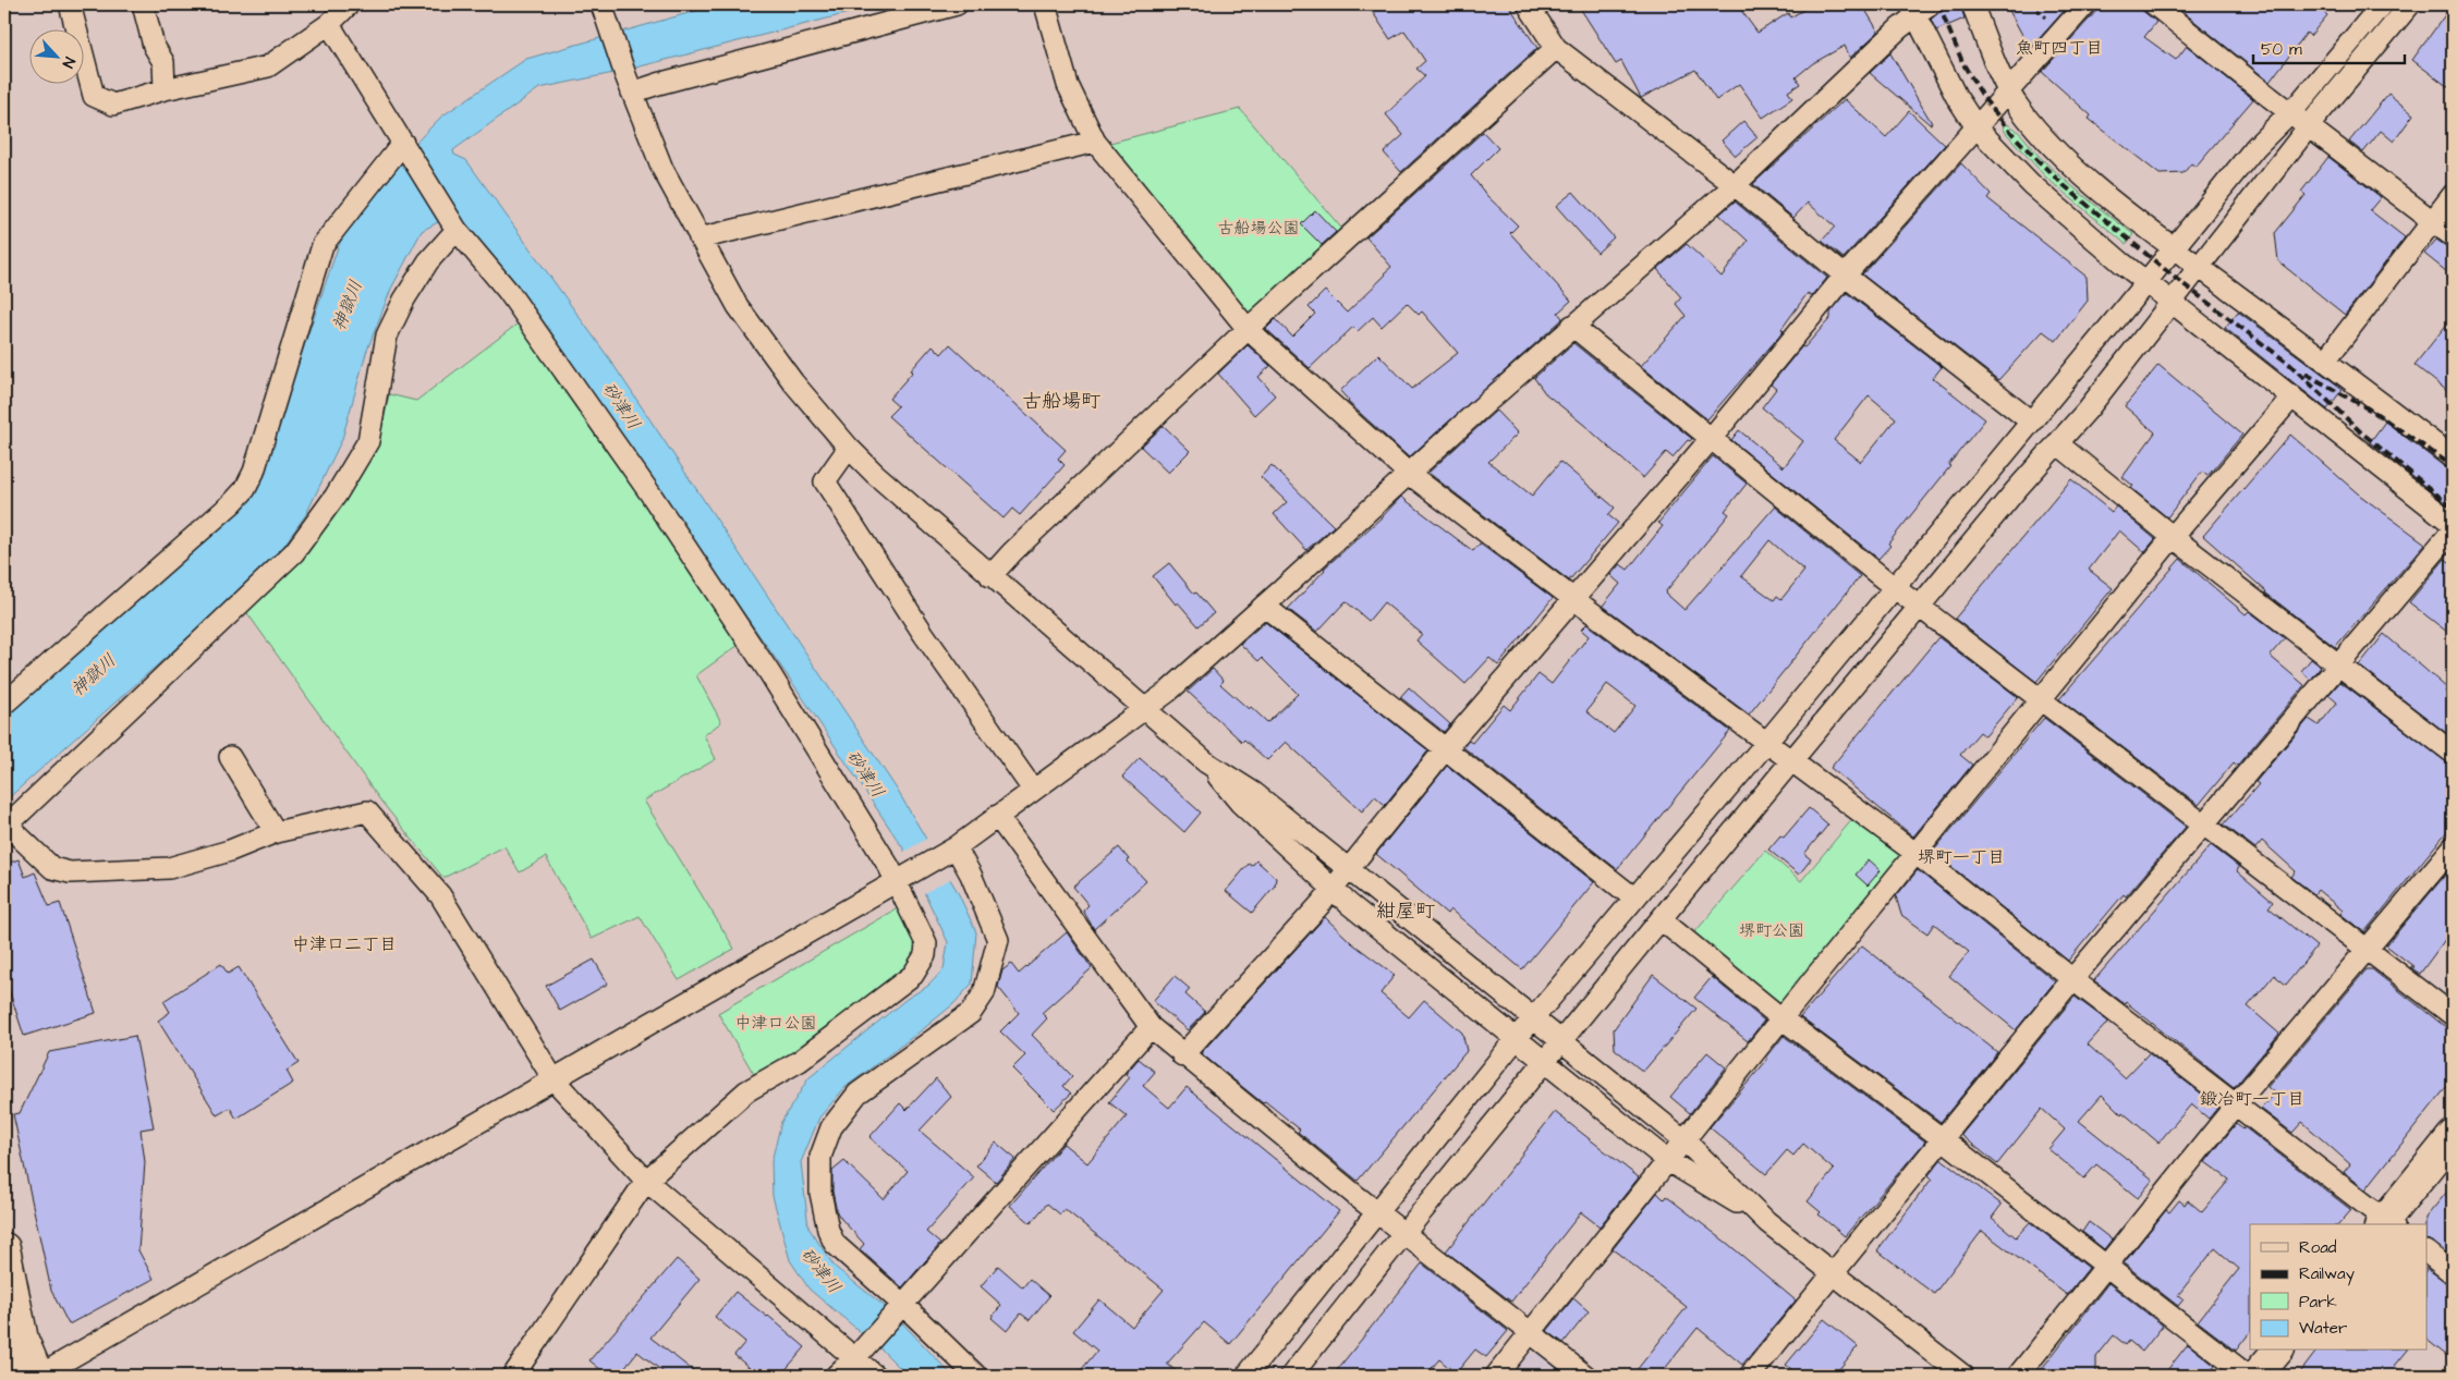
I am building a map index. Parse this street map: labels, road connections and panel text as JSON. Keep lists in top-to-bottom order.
{
  "districts": [
    "魚町四丁目",
    "古船場町",
    "堺町一丁目",
    "紺屋町",
    "中津口二丁目",
    "鍛冶町一丁目"
  ],
  "water": ["神獄川", "砂津川"],
  "parks": ["古船場公園", "堺町公園", "中津口公園"],
  "legend": [
    "Road",
    "Railway",
    "Park",
    "Water"
  ],
  "scale_bar": "50 m",
  "north": "bottom right"
}
